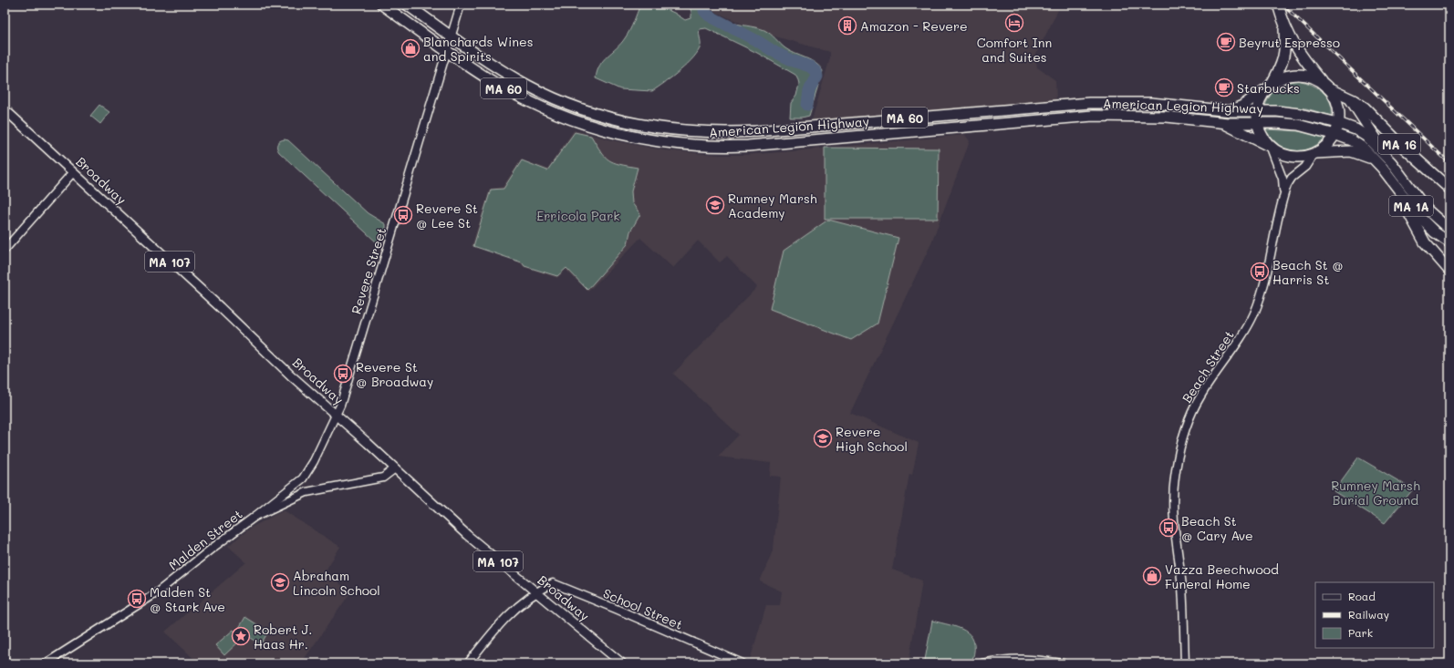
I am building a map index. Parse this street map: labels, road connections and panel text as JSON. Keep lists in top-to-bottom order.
{
  "streets": {
    "highway": [
      "MA 60",
      "American Legion Highway",
      "MA 16",
      "MA 1A"
    ],
    "main road": ["Broadway", "MA 107"],
    "street": [
      "Revere Street",
      "Beach Street",
      "Malden Street",
      "School Street"
    ]
  },
  "crossings": [
    ["MA 60", "American Legion Highway"],
    ["MA 60", "MA 1A"],
    ["American Legion Highway", "Revere Street"],
    ["MA 16", "MA 1A"],
    ["Broadway", "Revere Street"],
    ["Broadway", "Malden Street"],
    ["Broadway", "School Street"],
    ["MA 1A", "Beach Street"],
    ["Revere Street", "Malden Street"]
  ],
  "parks": ["Erricola Park", "Rumney Marsh Burial Ground"],
  "places": {
    "hotel": ["Comfort Inn and Suites"],
    "building": ["Amazon - Revere"],
    "cafe": ["Beyrut Espresso", "Starbucks"],
    "shop": ["Blanchards Wines and Spirits", "Vazza Beechwood Funeral Home"],
    "school or university": ["Rumney Marsh Academy", "Revere High School", "Abraham Lincoln School"],
    "bus stop": [
      "Revere St @ Lee St",
      "Beach St @ Harris St",
      "Revere St @ Broadway",
      "Beach St @ Cary Ave",
      "Malden St @ Stark Ave"
    ],
    "place": ["Robert J. Haas Hr."]
  },
  "legend": ["Road", "Railway", "Park"]
}
